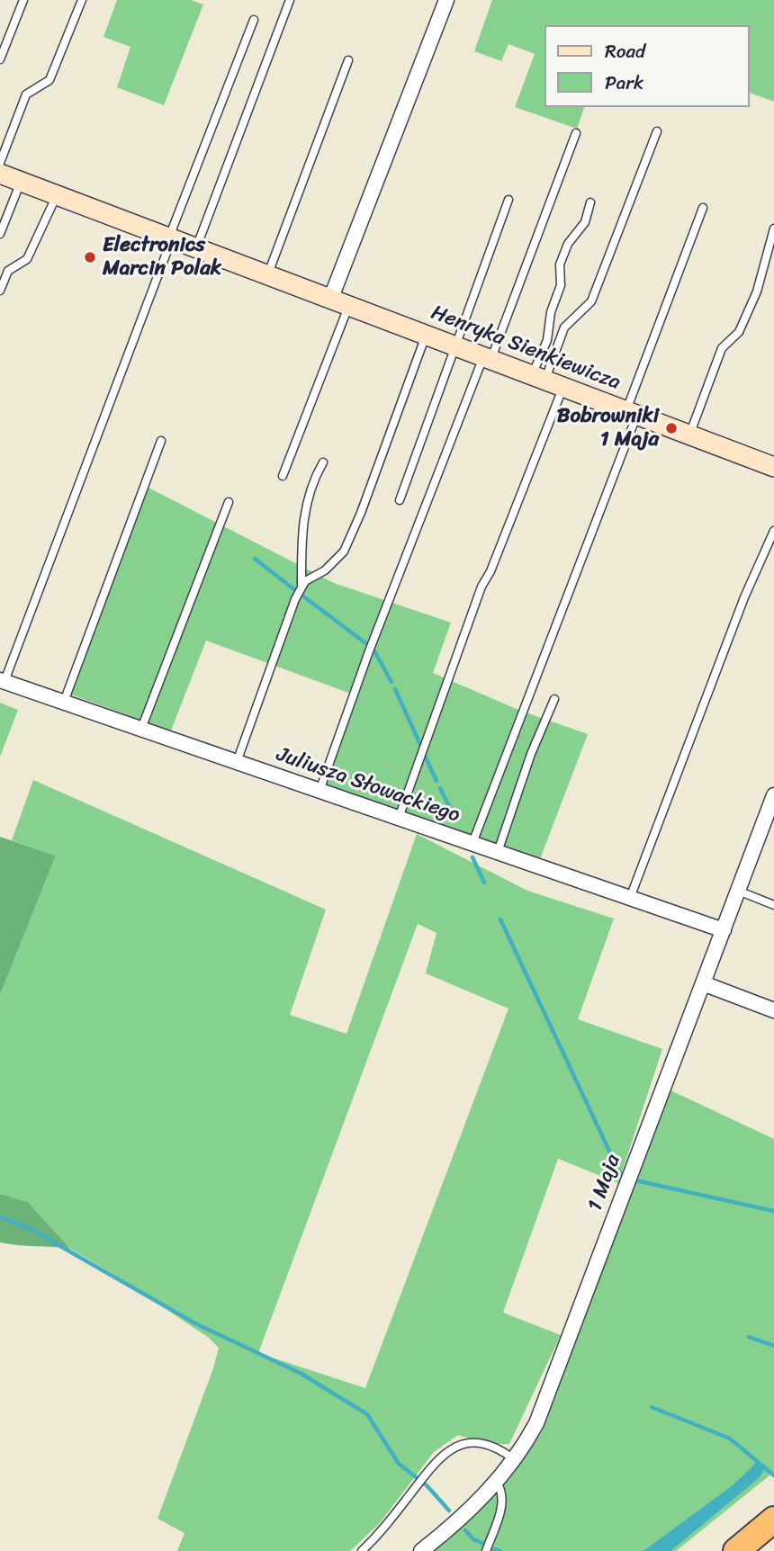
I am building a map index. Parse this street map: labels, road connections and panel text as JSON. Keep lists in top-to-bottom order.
{
  "streets": {
    "street": ["Henryka Sienkiewicza", "Juliusza Słowackiego", "1 Maja"]
  },
  "crossings": [
    ["Juliusza Słowackiego", "1 Maja"]
  ],
  "places": ["Electronics Marcin Polak", "Bobrowniki 1 Maja"],
  "legend": ["Road", "Park"]
}
